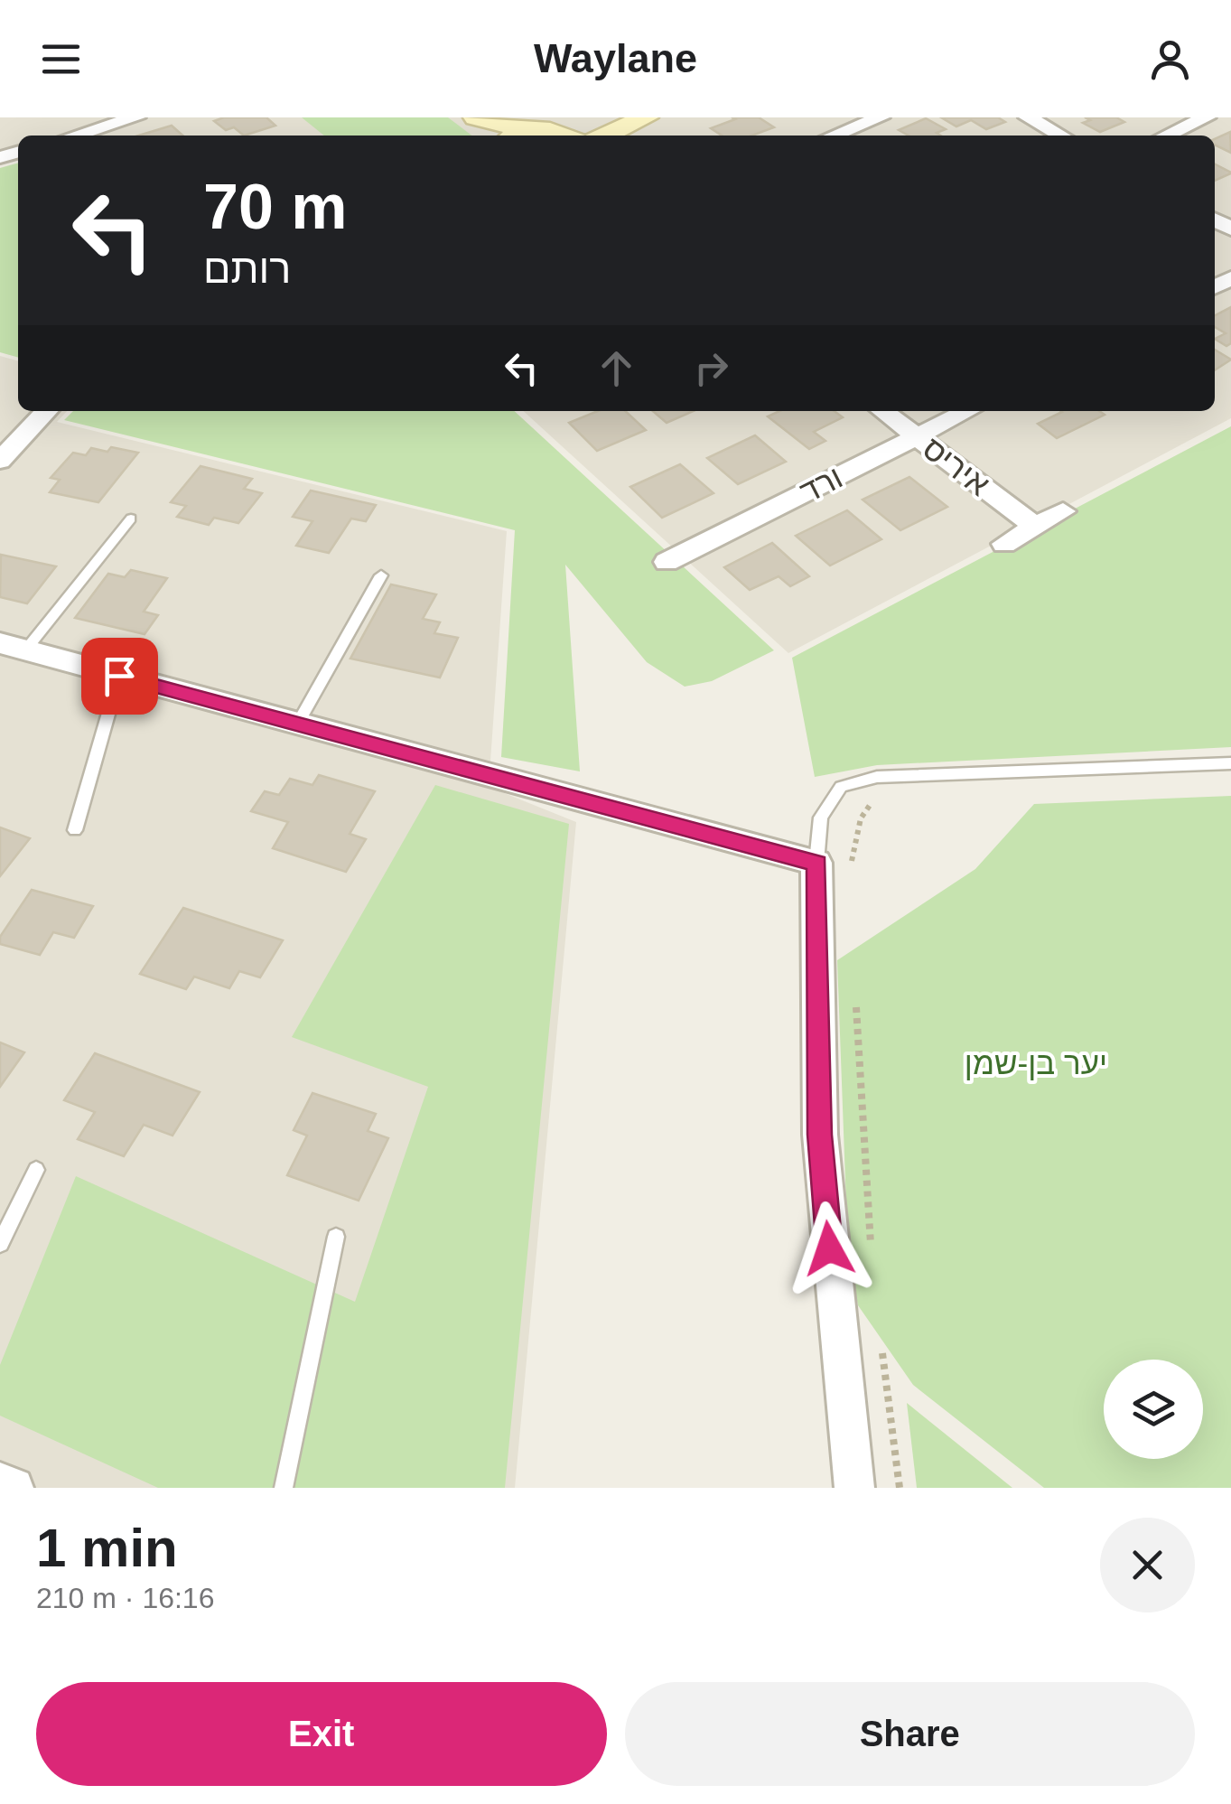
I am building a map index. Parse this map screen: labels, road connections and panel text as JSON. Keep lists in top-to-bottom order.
{
  "streets": {
    "street": ["איריס", "ורד"]
  },
  "crossings": [
    ["איריס", "ורד"]
  ],
  "parks": ["יער בן-שמן"],
  "page": {
    "header": "Waylane",
    "turn": ["70 m", "רותם"],
    "heading": ["1 min", "210 m · 16:16"],
    "buttons": ["Exit", "Share"]
  }
}
